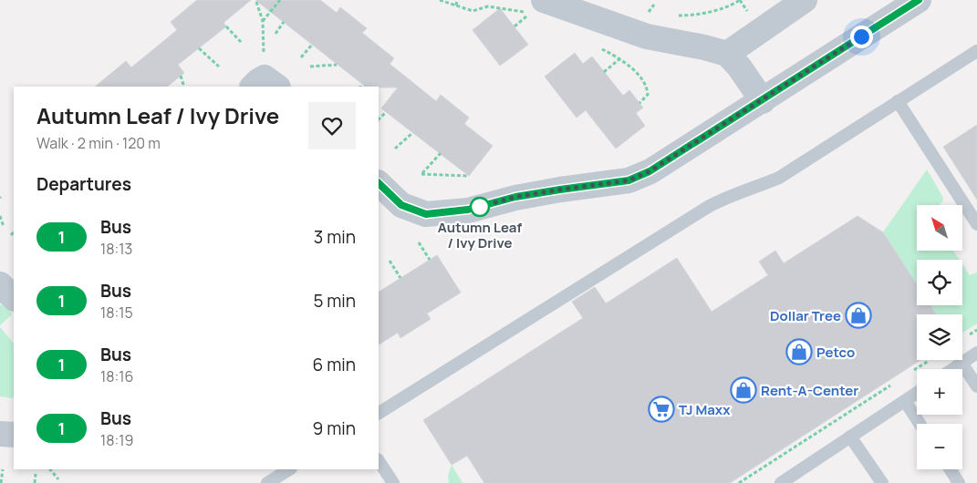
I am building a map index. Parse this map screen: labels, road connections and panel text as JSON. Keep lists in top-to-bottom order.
{
  "places": {
    "other": ["Autumn Leaf / Ivy Drive"],
    "shop": ["Dollar Tree", "Petco", "Rent-A-Center"],
    "supermarket": ["TJ Maxx"]
  },
  "lines": ["bus line 1"],
  "north": "top left",
  "page": {
    "heading": [
      ["Autumn Leaf / Ivy Drive", "Walk · 2 min · 120 m"],
      "Departures"
    ],
    "map_buttons": ["+", "−"],
    "list": [
      {
        "mark": "1",
        "name": "Bus",
        "note": "18:13",
        "value": "3 min"
      },
      {
        "mark": "1",
        "name": "Bus",
        "note": "18:15",
        "value": "5 min"
      },
      {
        "mark": "1",
        "name": "Bus",
        "note": "18:16",
        "value": "6 min"
      },
      {
        "mark": "1",
        "name": "Bus",
        "note": "18:19",
        "value": "9 min"
      }
    ]
  }
}
